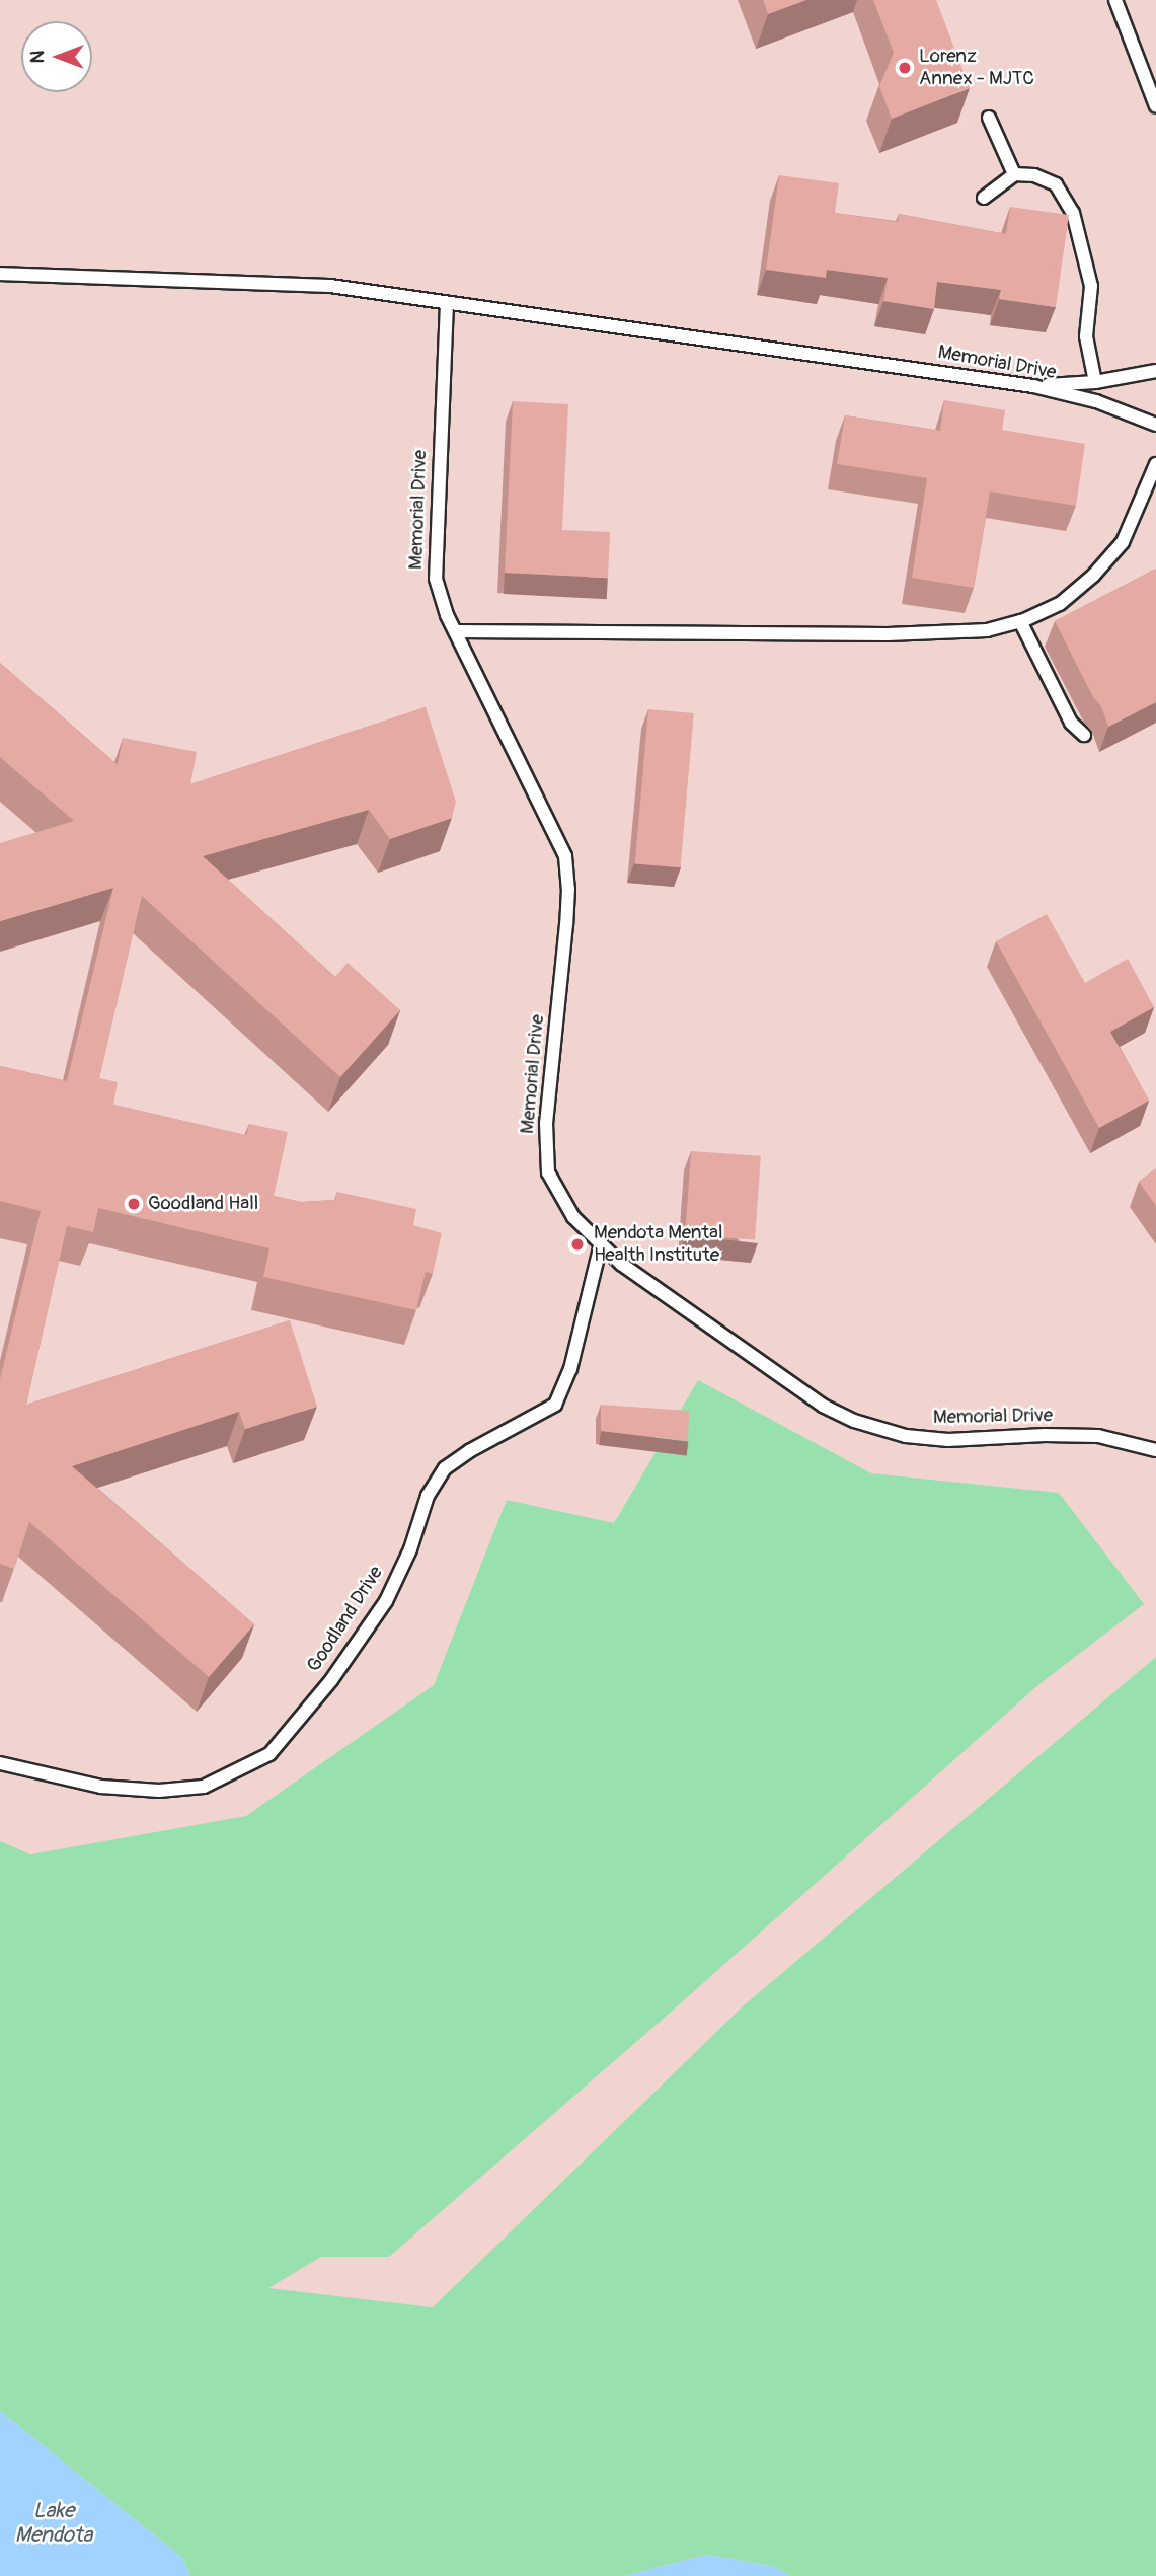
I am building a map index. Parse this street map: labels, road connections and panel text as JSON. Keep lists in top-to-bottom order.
{
  "streets": {
    "lane": ["Memorial Drive", "Goodland Drive"]
  },
  "crossings": [
    ["Memorial Drive", "Goodland Drive"]
  ],
  "water": ["Lake Mendota"],
  "places": ["Lorenz Annex - MJTC", "Goodland Hall", "Mendota Mental Health Institute"],
  "north": "left"
}
